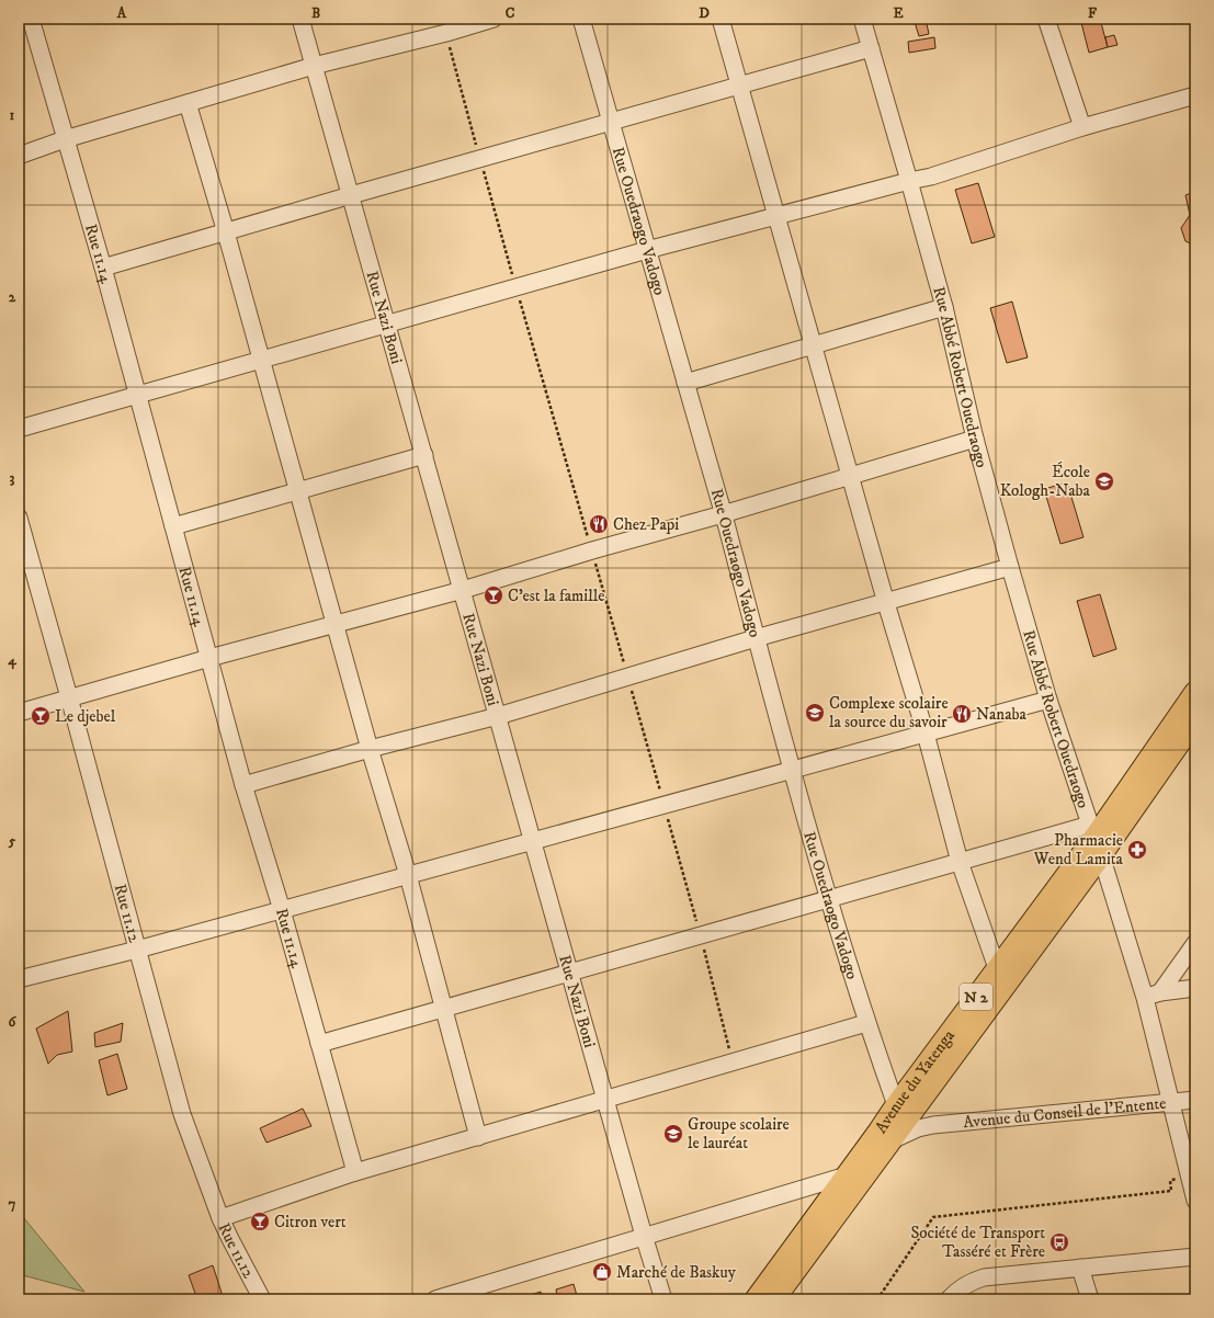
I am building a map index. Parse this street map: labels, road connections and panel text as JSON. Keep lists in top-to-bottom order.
{
  "streets": {
    "main road": ["N 2", "Avenue du Yatenga"],
    "street": [
      "Rue Ouedraogo Vadogo",
      "Rue 11.14",
      "Rue Nazi Boni",
      "Rue Abbé Robert Ouedraogo",
      "Rue 11.12",
      "Avenue du Conseil de l'Entente"
    ]
  },
  "crossings": [
    ["Rue Ouedraogo Vadogo", "Avenue du Yatenga"],
    ["Rue Abbé Robert Ouedraogo", "Avenue du Yatenga"],
    ["Rue Abbé Robert Ouedraogo", "Avenue du Conseil de l'Entente"],
    ["Avenue du Yatenga", "Avenue du Conseil de l'Entente"]
  ],
  "places": {
    "school or university": ["École Kologh-Naba", "Complexe scolaire la source du savoir", "Groupe scolaire le lauréat"],
    "restaurant": ["Chez Papi", "Nanaba"],
    "bar": ["C'est la famille", "Le djebel", "Citron vert"],
    "pharmacy": ["Pharmacie Wend Lamita"],
    "bus stop": ["Société de Transport Tasséré et Frère"],
    "shop": ["Marché de Baskuy"]
  },
  "grid": {
    "columns": [
      "A",
      "B",
      "C",
      "D",
      "E",
      "F"
    ],
    "rows": [
      "1",
      "2",
      "3",
      "4",
      "5",
      "6",
      "7"
    ]
  }
}
